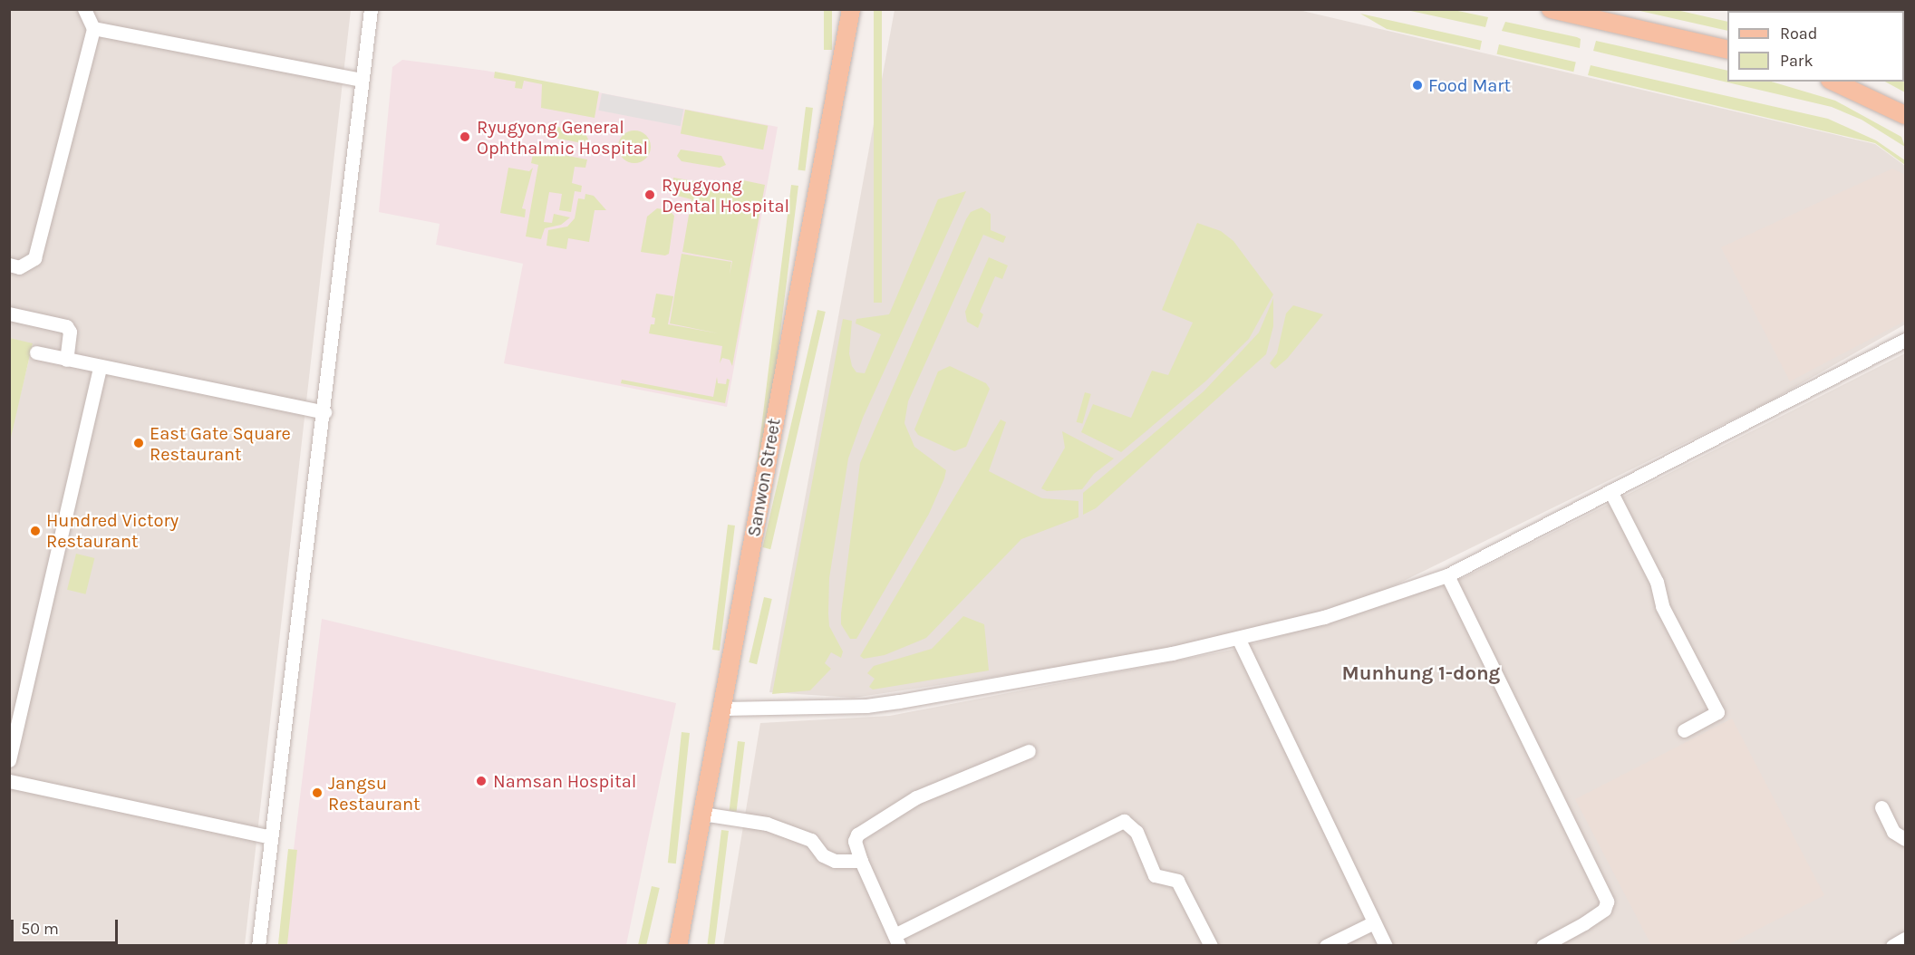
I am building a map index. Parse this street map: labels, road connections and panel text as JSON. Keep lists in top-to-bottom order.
{
  "streets": {
    "main road": ["Sanwon Street"]
  },
  "districts": ["Munhung 1-dong"],
  "places": [
    "Food Mart",
    "Ryugyong General Ophthalmic Hospital",
    "Ryugyong Dental Hospital",
    "East Gate Square Restaurant",
    "Hundred Victory Restaurant",
    "Namsan Hospital",
    "Jangsu Restaurant"
  ],
  "legend": ["Road", "Park"],
  "scale_bar": "50 m"
}
